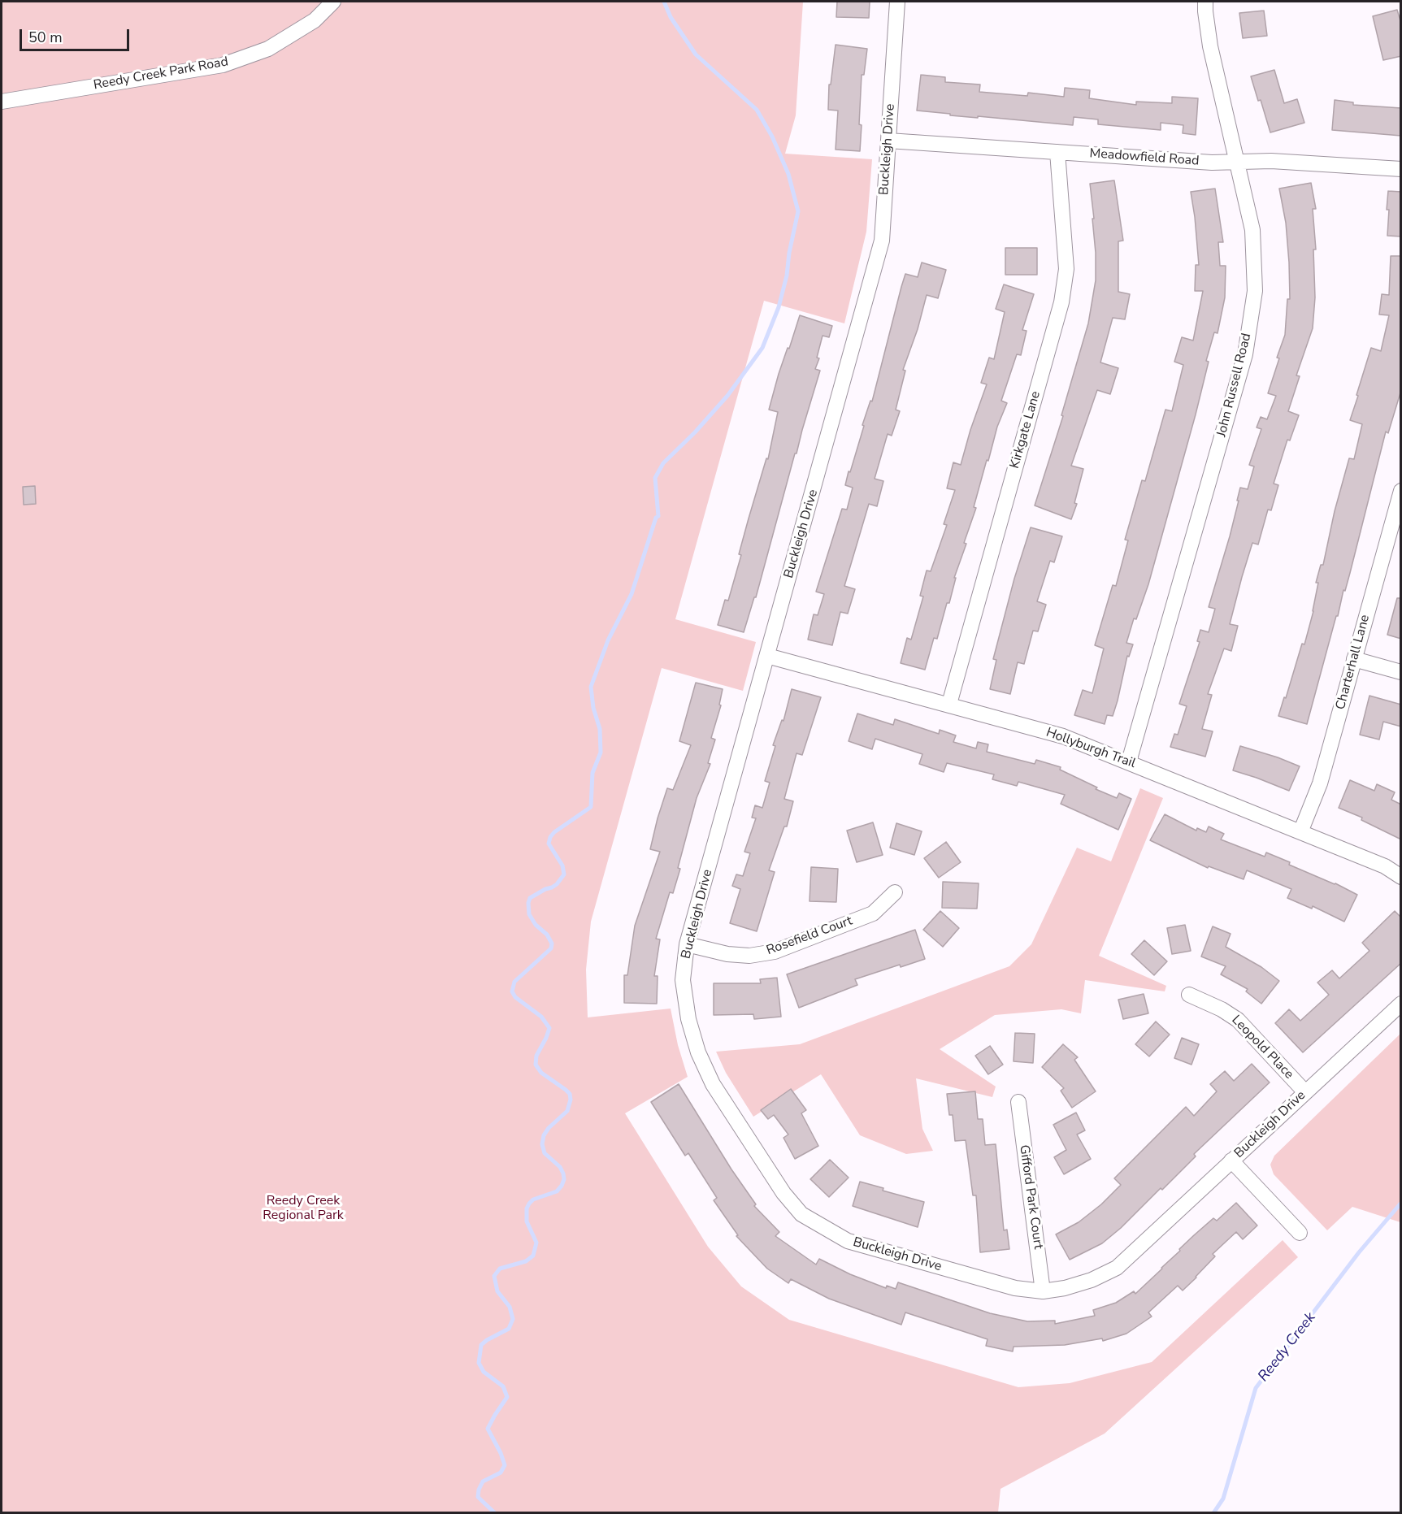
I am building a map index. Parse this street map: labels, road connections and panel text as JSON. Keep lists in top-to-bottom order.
{
  "streets": {
    "street": [
      "Reedy Creek Park Road",
      "Buckleigh Drive",
      "Meadowfield Road",
      "John Russell Road",
      "Kirkgate Lane",
      "Charterhall Lane",
      "Hollyburgh Trail",
      "Rosefield Court",
      "Leopold Place",
      "Gifford Park Court"
    ]
  },
  "crossings": [
    ["Buckleigh Drive", "Meadowfield Road"],
    ["Buckleigh Drive", "Hollyburgh Trail"],
    ["Buckleigh Drive", "Rosefield Court"],
    ["Buckleigh Drive", "Leopold Place"],
    ["Buckleigh Drive", "Gifford Park Court"],
    ["Meadowfield Road", "John Russell Road"],
    ["Meadowfield Road", "Kirkgate Lane"],
    ["John Russell Road", "Hollyburgh Trail"],
    ["Kirkgate Lane", "Hollyburgh Trail"],
    ["Charterhall Lane", "Hollyburgh Trail"]
  ],
  "water": ["Reedy Creek"],
  "parks": ["Reedy Creek Regional Park"],
  "scale_bar": "50 m"
}
